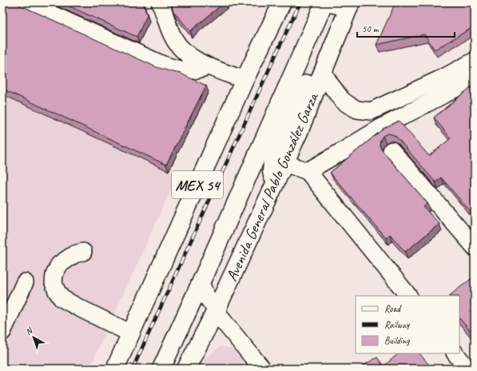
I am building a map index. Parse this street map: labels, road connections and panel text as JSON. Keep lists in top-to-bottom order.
{
  "streets": {
    "main road": ["MEX 54", "Avenida General Pablo González Garza"]
  },
  "legend": ["Road", "Railway", "Building"],
  "scale_bar": "50 m",
  "north": "top left"
}
